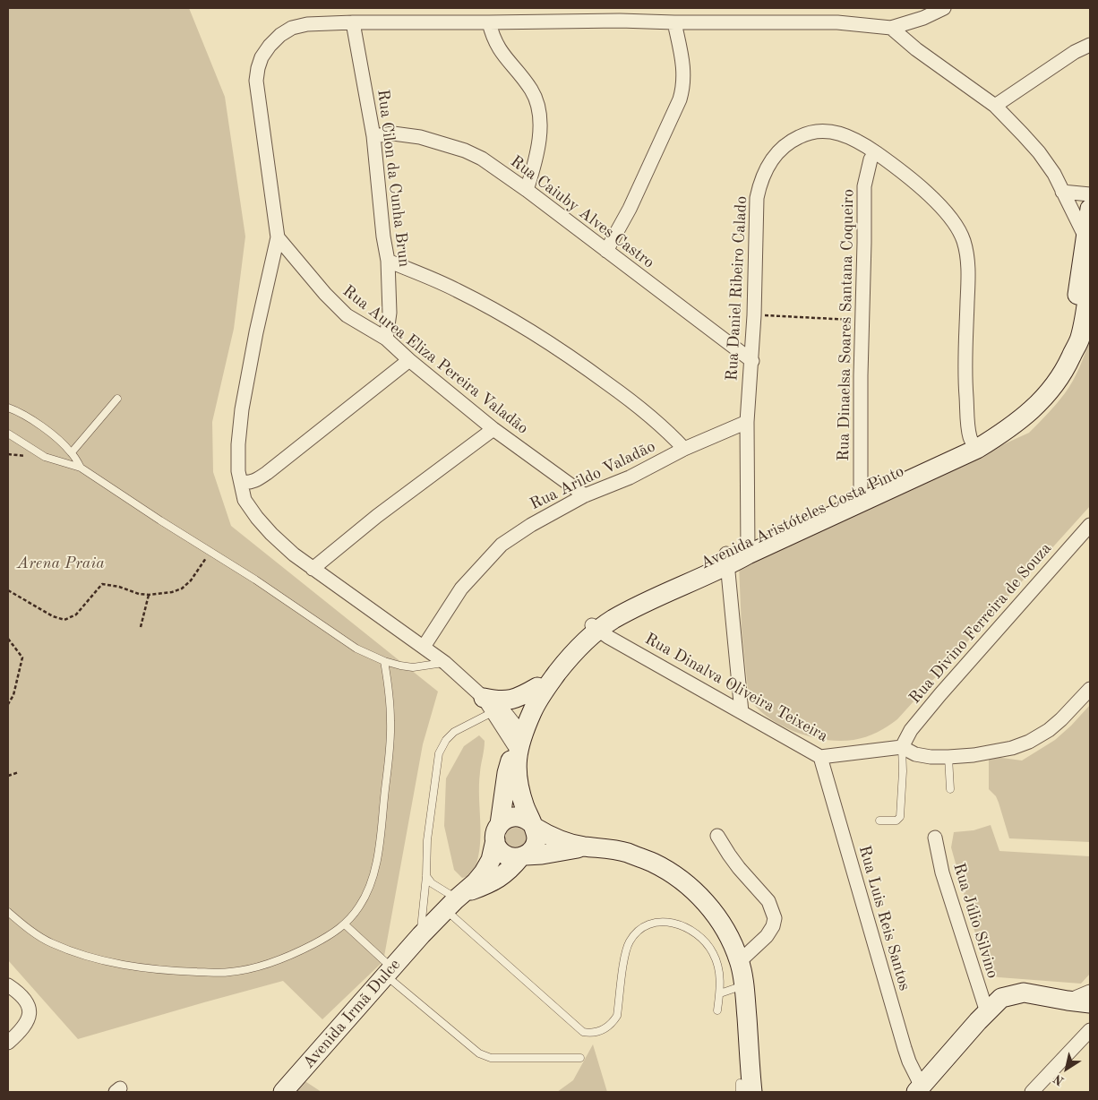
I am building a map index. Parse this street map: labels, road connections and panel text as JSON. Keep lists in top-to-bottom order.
{
  "streets": {
    "main road": ["Avenida Aristóteles Costa Pinto", "Avenida Irmã Dulce"],
    "street": [
      "Rua Cilon da Cunha Brun",
      "Rua Caiuby Alves Castro",
      "Rua Daniel Ribeiro Calado",
      "Rua Dinaelsa Soares Santana Coqueiro",
      "Rua Aurea Eliza Pereira Valadão",
      "Rua Arildo Valadão",
      "Rua Divino Ferreira de Souza",
      "Rua Dinalva Oliveira Teixeira",
      "Rua Luis Reis Santos",
      "Rua Júlio Silvino"
    ]
  },
  "crossings": [
    ["Rua Cilon da Cunha Brun", "Rua Caiuby Alves Castro"],
    ["Rua Cilon da Cunha Brun", "Rua Aurea Eliza Pereira Valadão"],
    ["Rua Caiuby Alves Castro", "Rua Daniel Ribeiro Calado"],
    ["Rua Daniel Ribeiro Calado", "Rua Dinaelsa Soares Santana Coqueiro"],
    ["Rua Daniel Ribeiro Calado", "Rua Arildo Valadão"],
    ["Rua Daniel Ribeiro Calado", "Avenida Aristóteles Costa Pinto"],
    ["Rua Dinaelsa Soares Santana Coqueiro", "Avenida Aristóteles Costa Pinto"],
    ["Rua Aurea Eliza Pereira Valadão", "Rua Arildo Valadão"],
    ["Avenida Aristóteles Costa Pinto", "Rua Dinalva Oliveira Teixeira"],
    ["Avenida Aristóteles Costa Pinto", "Avenida Irmã Dulce"],
    ["Rua Divino Ferreira de Souza", "Rua Dinalva Oliveira Teixeira"],
    ["Rua Dinalva Oliveira Teixeira", "Rua Luis Reis Santos"]
  ],
  "parks": ["Arena Praia"],
  "north": "bottom left"
}
